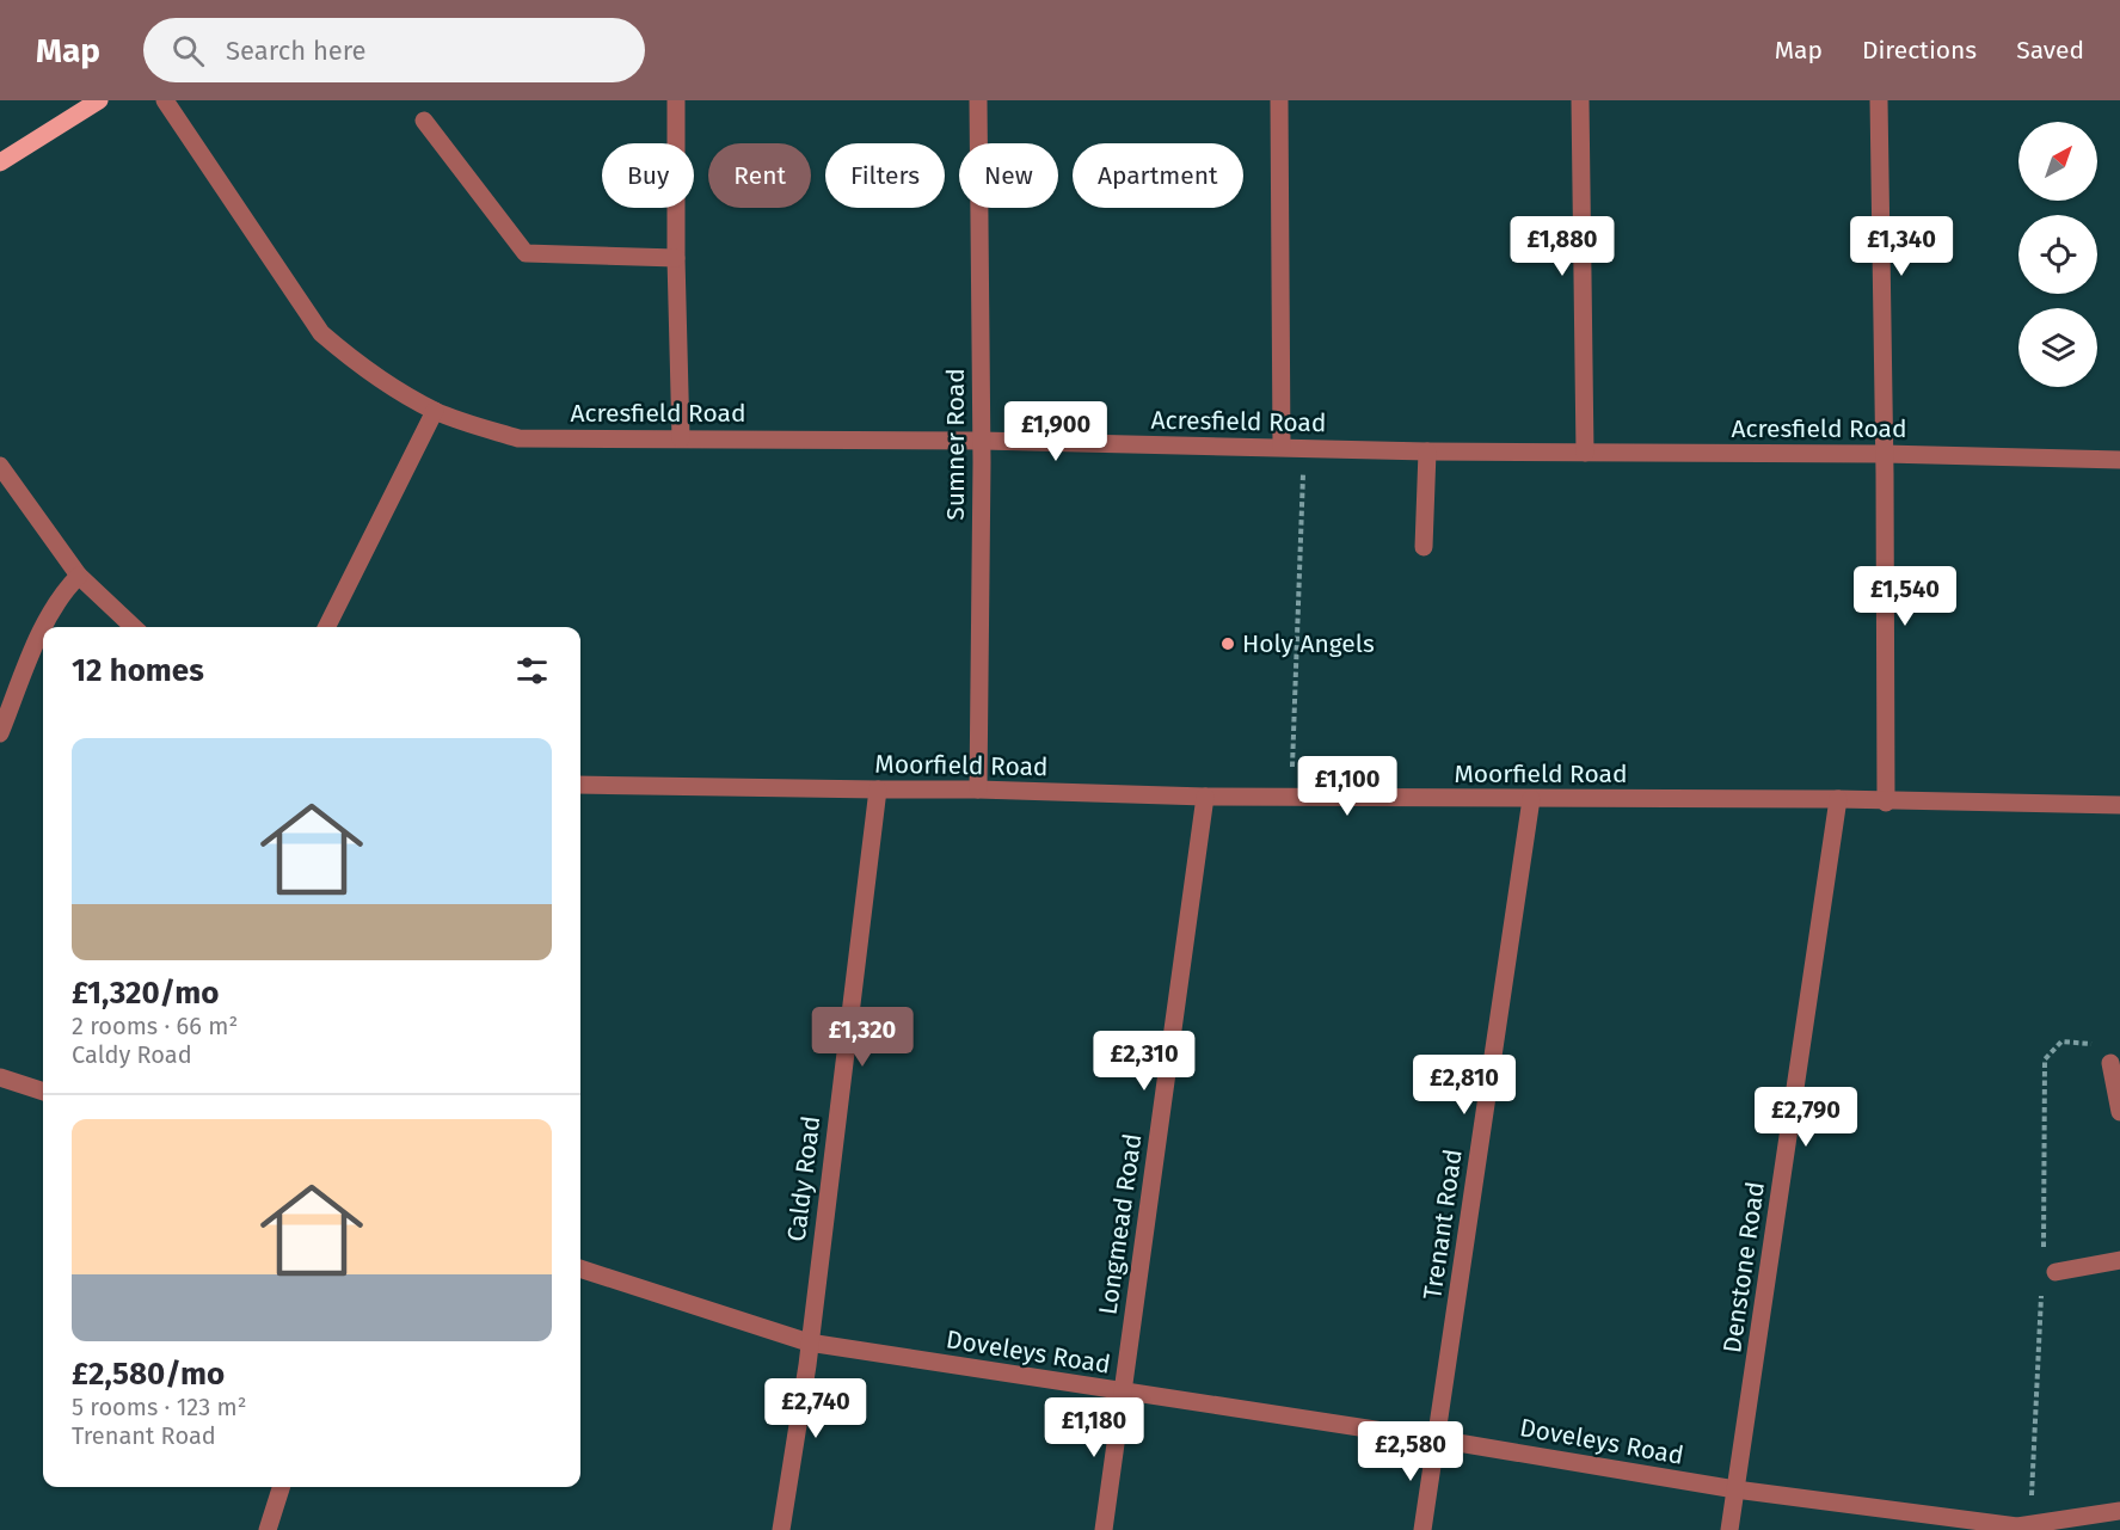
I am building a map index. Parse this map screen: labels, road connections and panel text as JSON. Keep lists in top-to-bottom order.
{
  "streets": {
    "street": [
      "Acresfield Road",
      "Sumner Road",
      "Moorfield Road",
      "Caldy Road",
      "Longmead Road",
      "Trenant Road",
      "Denstone Road",
      "Doveleys Road"
    ]
  },
  "crossings": [
    ["Acresfield Road", "Sumner Road"],
    ["Sumner Road", "Moorfield Road"],
    ["Moorfield Road", "Caldy Road"],
    ["Moorfield Road", "Longmead Road"],
    ["Moorfield Road", "Trenant Road"],
    ["Moorfield Road", "Denstone Road"],
    ["Caldy Road", "Doveleys Road"],
    ["Longmead Road", "Doveleys Road"],
    ["Trenant Road", "Doveleys Road"],
    ["Denstone Road", "Doveleys Road"]
  ],
  "places": ["Holy Angels"],
  "north": "top right",
  "page": {
    "header": "Map",
    "search": "Search here",
    "nav": ["Map", "Directions", "Saved"],
    "chip": [
      "Buy",
      "Rent",
      "Filters",
      "New",
      "Apartment"
    ],
    "price": [
      "£1,880",
      "£1,340",
      "£1,900",
      "£1,540",
      "£1,100",
      "£1,320",
      "£2,310",
      "£2,810",
      "£2,790",
      "£2,740",
      "£1,180",
      "£2,580"
    ],
    "heading": "12 homes",
    "list": [
      {
        "name": "£1,320/mo",
        "note": "2 rooms · 66 m² · Caldy Road"
      },
      {
        "name": "£2,580/mo",
        "note": "5 rooms · 123 m² · Trenant Road"
      }
    ]
  }
}
